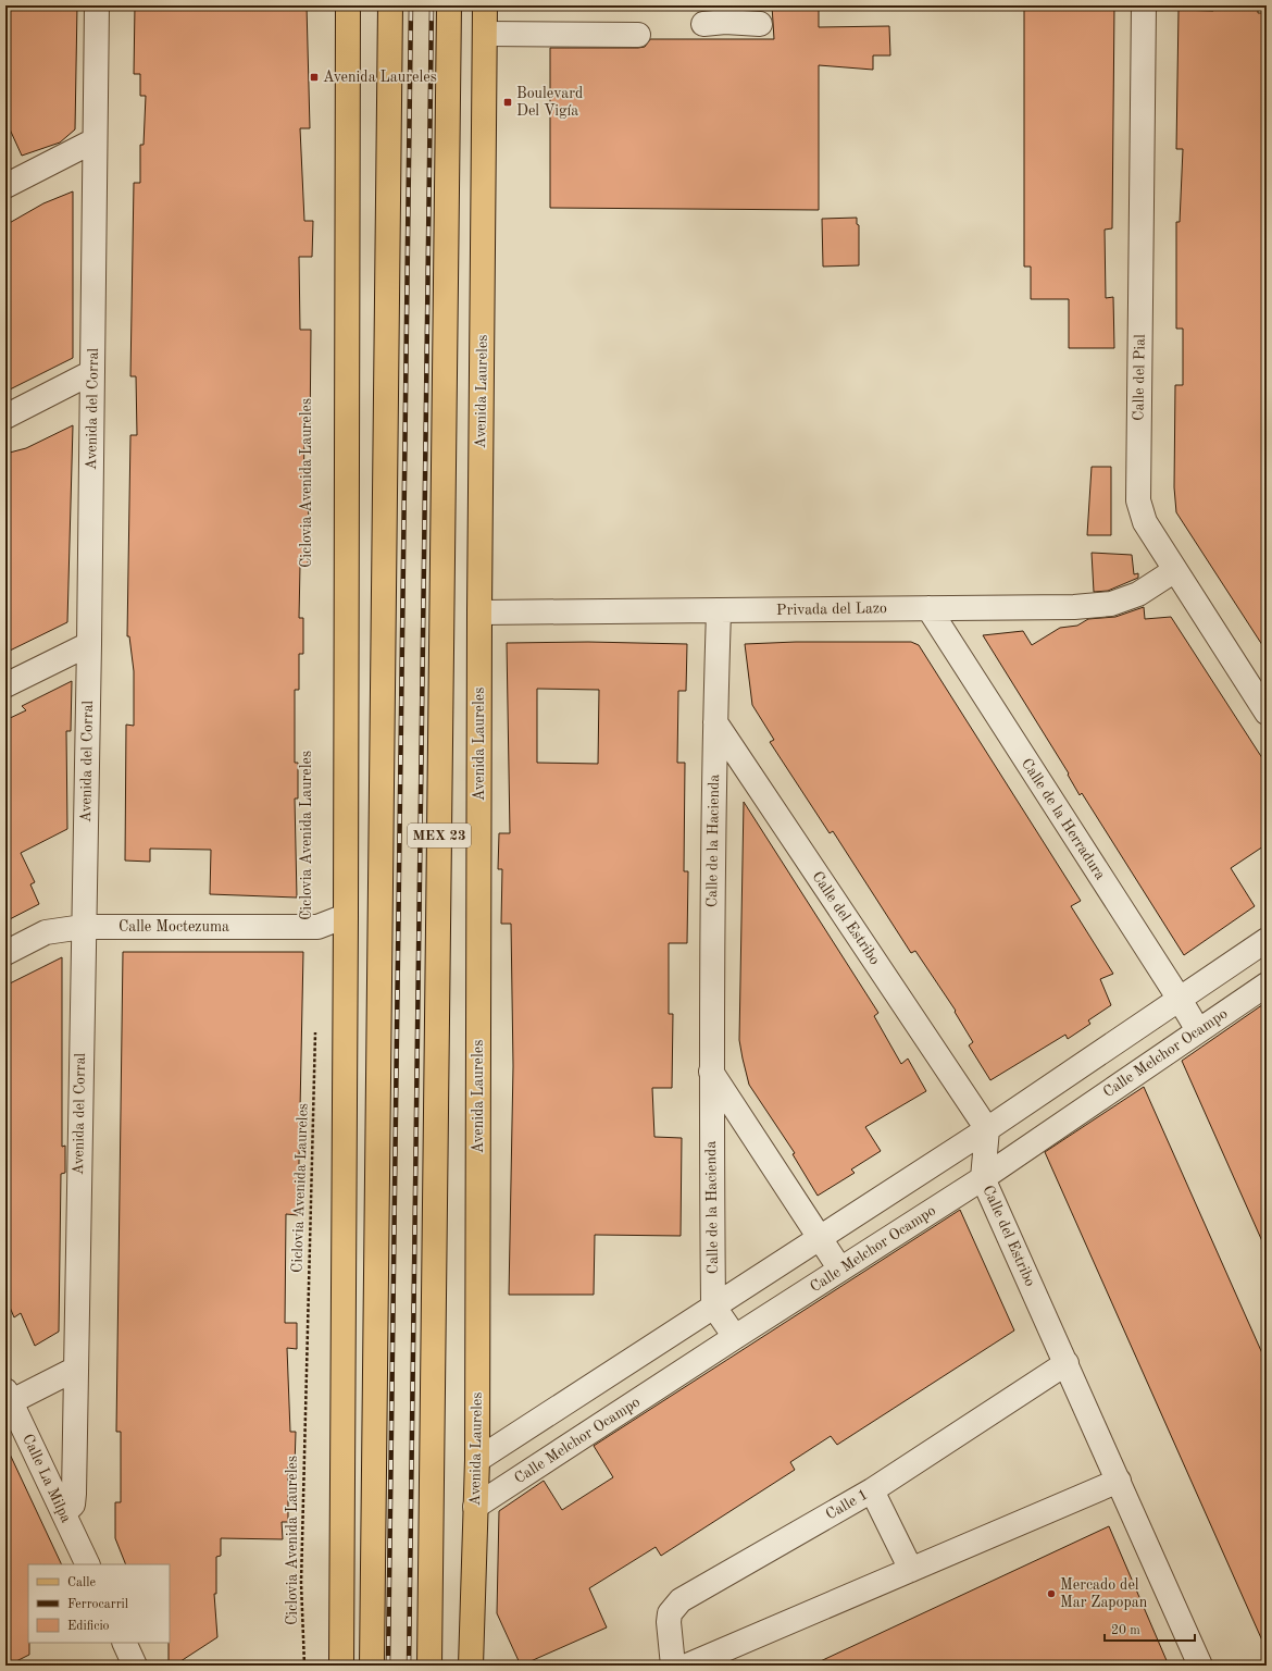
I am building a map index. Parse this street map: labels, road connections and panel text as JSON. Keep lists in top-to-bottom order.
{
  "streets": {
    "main road": ["Avenida Laureles", "MEX 23"],
    "street": [
      "Calle del Pial",
      "Avenida del Corral",
      "Privada del Lazo",
      "Calle de la Herradura",
      "Calle de la Hacienda",
      "Calle del Estribo",
      "Calle Moctezuma",
      "Calle Melchor Ocampo",
      "Calle La Milpa",
      "Calle 1"
    ],
    "path": ["Ciclovia Avenida Laureles"]
  },
  "crossings": [
    ["Calle del Pial", "Privada del Lazo"],
    ["Avenida Laureles", "Privada del Lazo"],
    ["Avenida Laureles", "Calle Melchor Ocampo"],
    ["Avenida del Corral", "Calle Moctezuma"],
    ["Avenida del Corral", "Calle La Milpa"],
    ["Privada del Lazo", "Calle de la Herradura"],
    ["Privada del Lazo", "Calle de la Hacienda"],
    ["Calle de la Herradura", "Calle Melchor Ocampo"],
    ["Calle de la Hacienda", "Calle del Estribo"],
    ["Calle del Estribo", "Calle Melchor Ocampo"],
    ["Calle del Estribo", "Calle 1"]
  ],
  "places": {
    "transit": ["Avenida Laureles", "Boulevard Del Vigía"],
    "other": ["Mercado del Mar Zapopan"]
  },
  "legend": ["Calle", "Ferrocarril", "Edificio"],
  "scale_bar": "20 m"
}
